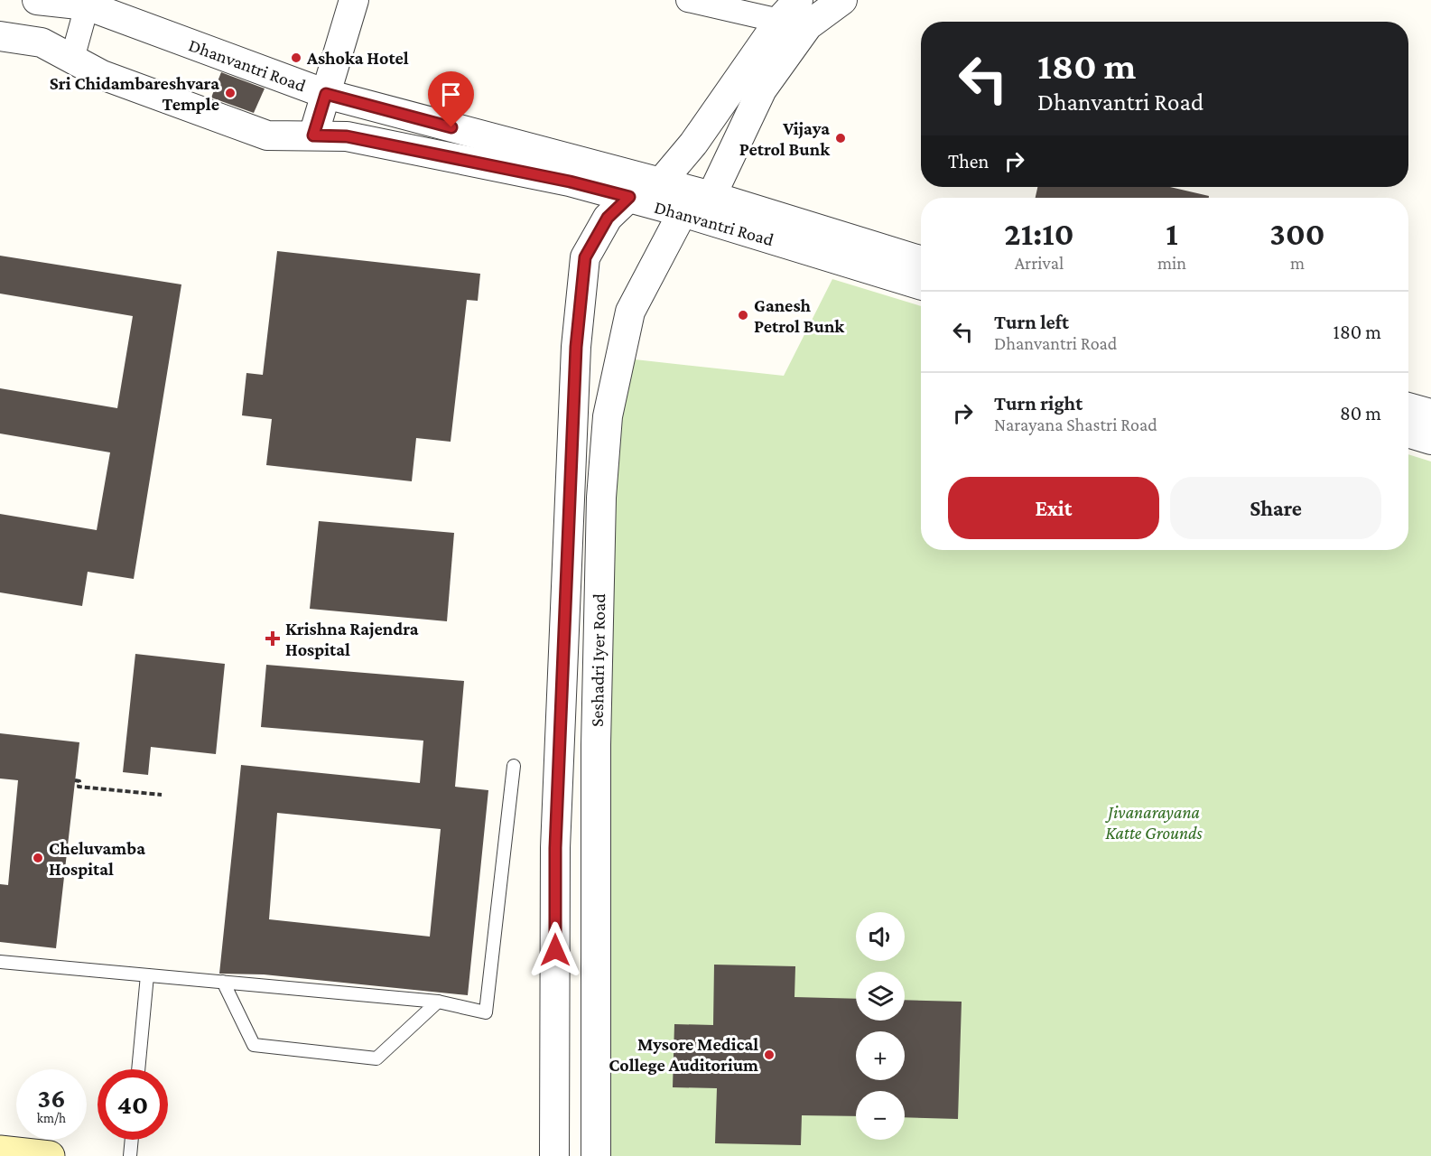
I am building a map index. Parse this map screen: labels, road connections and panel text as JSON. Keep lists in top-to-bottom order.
{
  "streets": {
    "street": ["Dhanvantri Road", "Seshadri Iyer Road"]
  },
  "crossings": [
    ["Dhanvantri Road", "Seshadri Iyer Road"]
  ],
  "parks": ["Jivanarayana Katte Grounds"],
  "places": {
    "other": [
      "Ashoka Hotel",
      "Sri Chidambareshvara Temple",
      "Vijaya Petrol Bunk",
      "Ganesh Petrol Bunk",
      "Cheluvamba Hospital",
      "Mysore Medical College Auditorium"
    ],
    "health": ["Krishna Rajendra Hospital"]
  },
  "page": {
    "turn": ["180 m", "Dhanvantri Road"],
    "then": "Then",
    "eta": [
      "21:10",
      "Arrival",
      "1",
      "min",
      "300",
      "m"
    ],
    "list": [
      {
        "name": "Turn left",
        "note": "Dhanvantri Road",
        "value": "180 m"
      },
      {
        "name": "Turn right",
        "note": "Narayana Shastri Road",
        "value": "80 m"
      }
    ],
    "buttons": ["Exit", "Share"],
    "map_buttons": ["+", "−"],
    "speed": "36 km/h",
    "limit": "40"
  }
}
